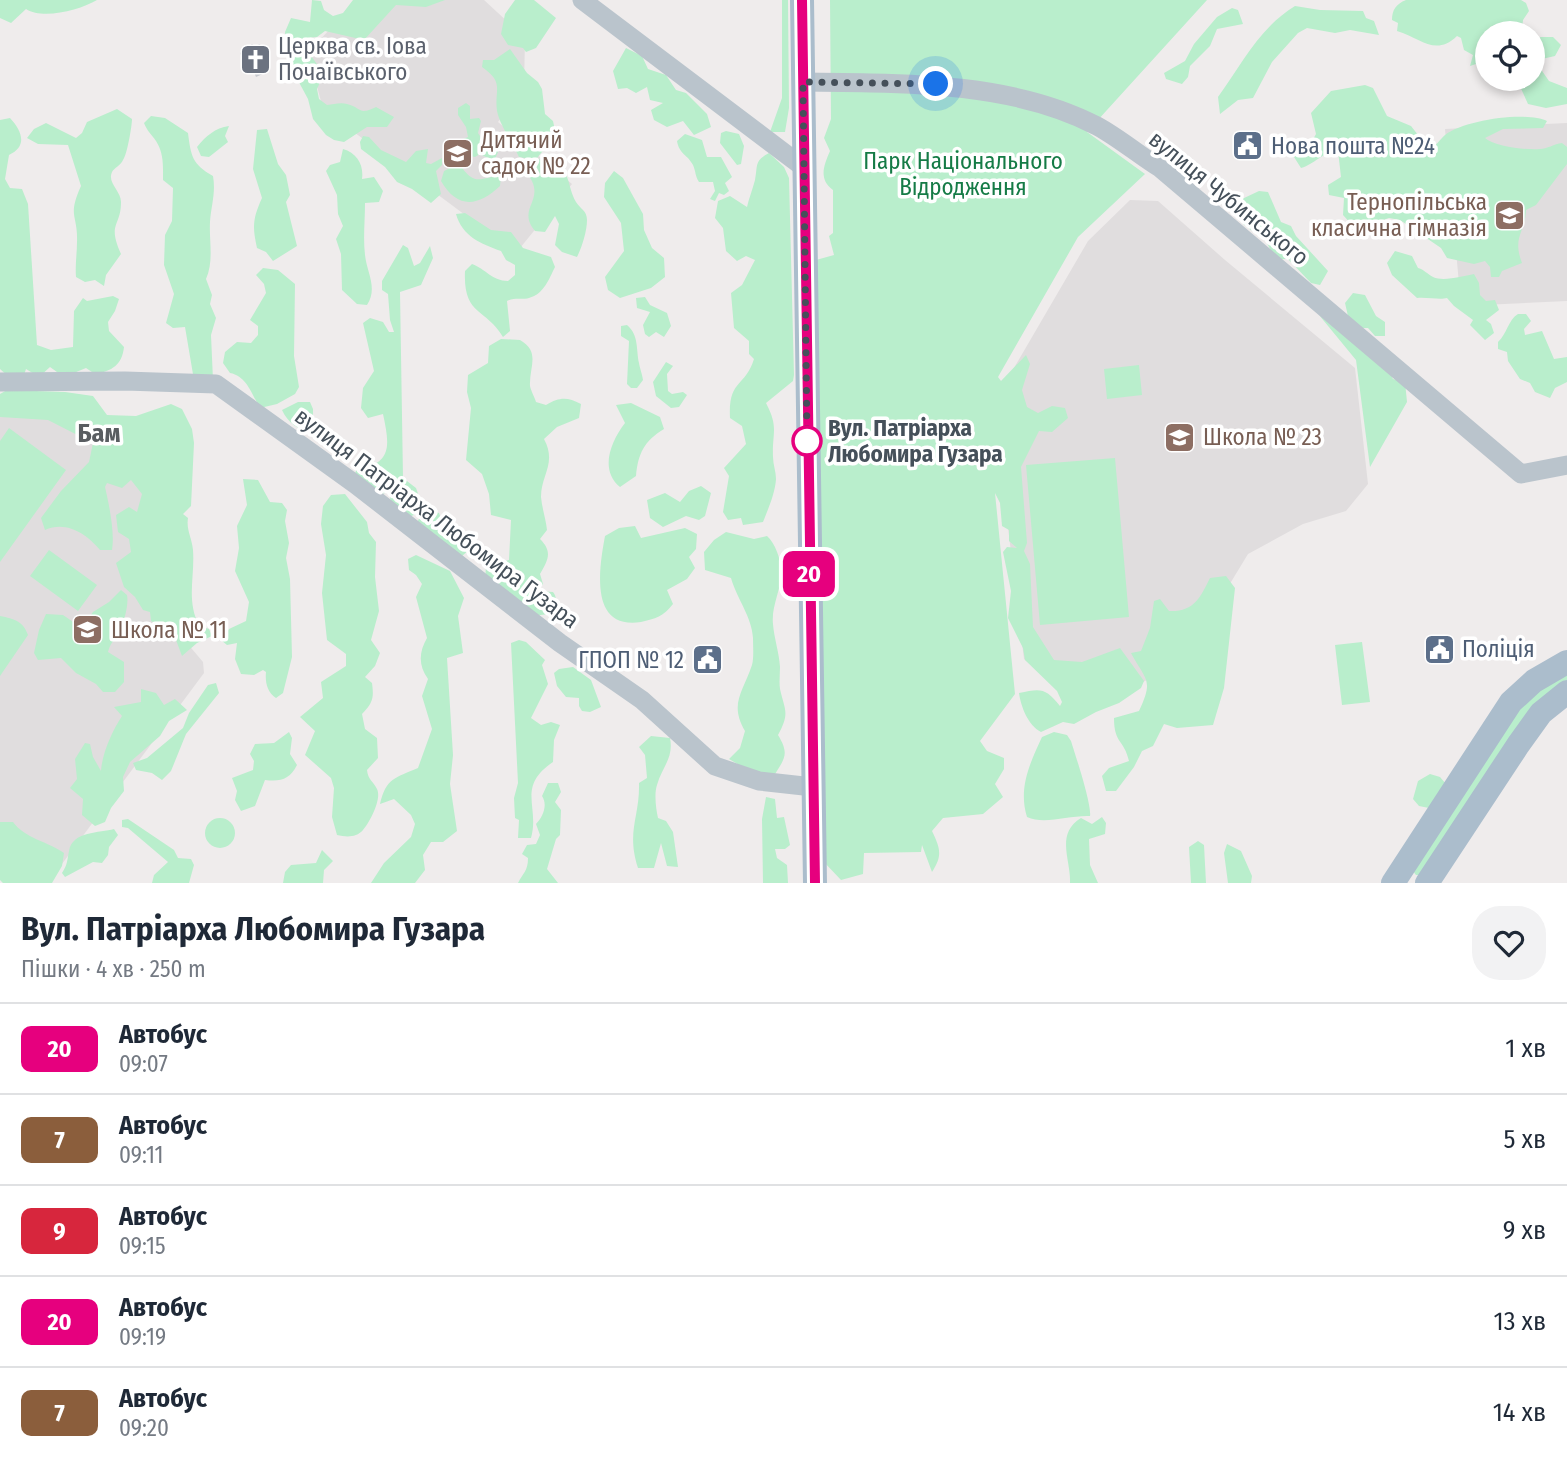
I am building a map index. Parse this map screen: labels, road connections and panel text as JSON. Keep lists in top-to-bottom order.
{
  "streets": {
    "street": ["вулиця Чубинського", "вулиця Патріарха Любомира Гузара"]
  },
  "districts": ["Бам"],
  "parks": ["Парк Національного Відродження"],
  "places": {
    "church": ["Церква св. Іова Почаївського"],
    "public building": ["Нова пошта №24", "Поліція", "ГПОП № 12"],
    "school or university": [
      "Дитячий садок № 22",
      "Тернопільська класична гімназія",
      "Школа № 23",
      "Школа № 11"
    ],
    "other": ["Вул. Патріарха Любомира Гузара"]
  },
  "lines": ["bus line 20"],
  "page": {
    "on_map": "20",
    "heading": ["Вул. Патріарха Любомира Гузара", "Пішки · 4 хв · 250 m"],
    "list": [
      {
        "mark": "20",
        "name": "Автобус",
        "note": "09:07",
        "value": "1 хв"
      },
      {
        "mark": "7",
        "name": "Автобус",
        "note": "09:11",
        "value": "5 хв"
      },
      {
        "mark": "9",
        "name": "Автобус",
        "note": "09:15",
        "value": "9 хв"
      },
      {
        "mark": "20",
        "name": "Автобус",
        "note": "09:19",
        "value": "13 хв"
      },
      {
        "mark": "7",
        "name": "Автобус",
        "note": "09:20",
        "value": "14 хв"
      }
    ]
  }
}
